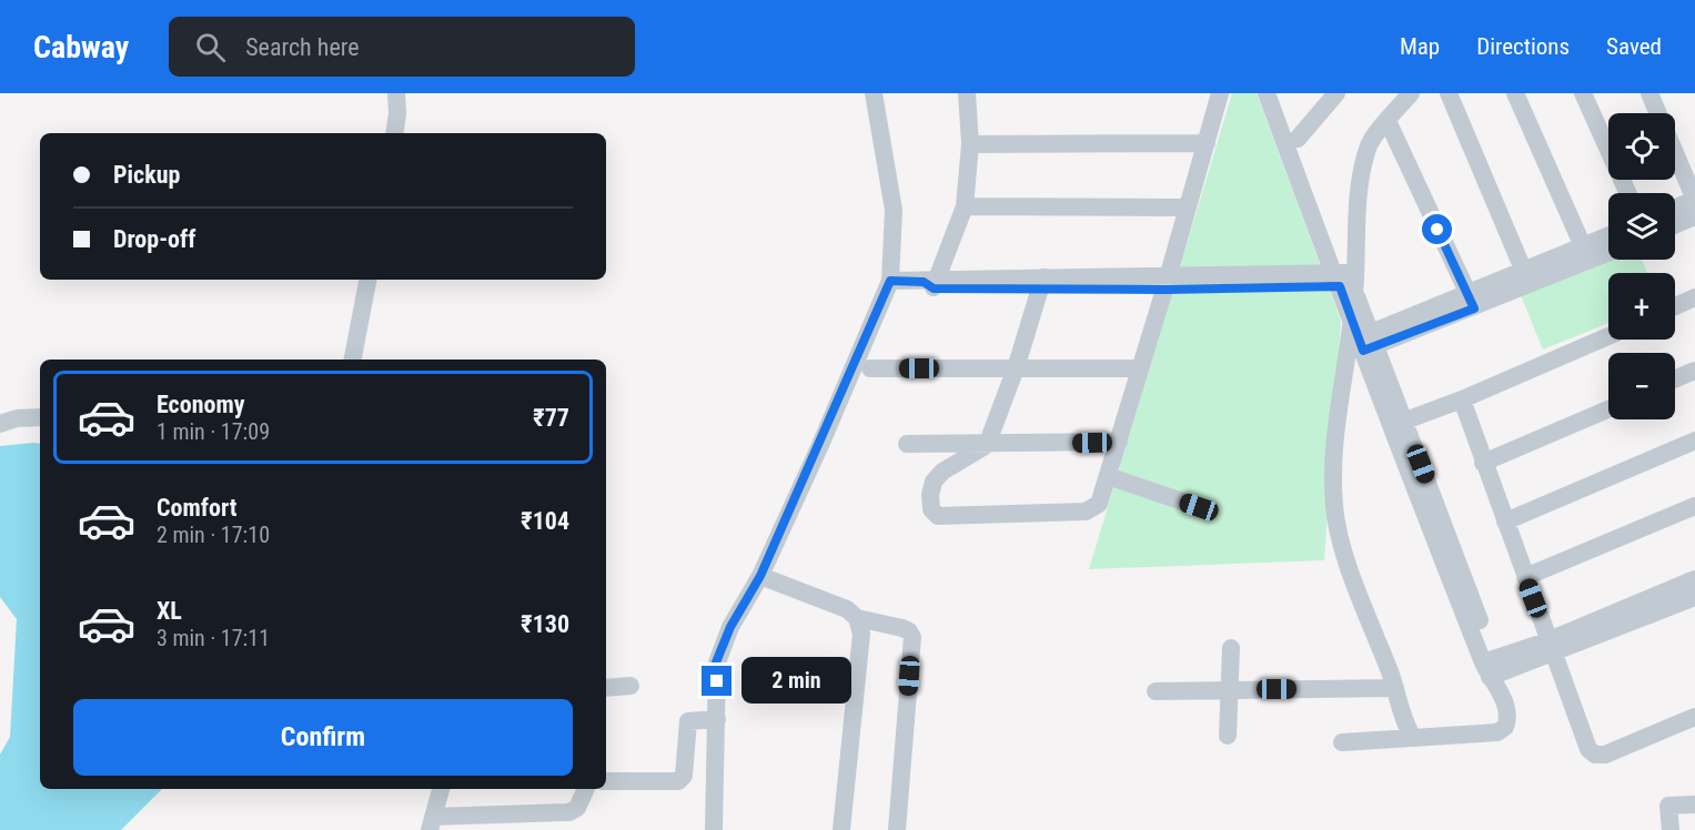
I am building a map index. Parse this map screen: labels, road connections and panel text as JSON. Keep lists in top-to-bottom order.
{
  "page": {
    "header": "Cabway",
    "search": "Search here",
    "nav": ["Map", "Directions", "Saved"],
    "map_buttons": ["+", "−"],
    "banner": ["Pickup", "Drop-off"],
    "list": [
      {
        "name": "Economy",
        "note": "1 min · 17:09",
        "value": "₹77"
      },
      {
        "name": "Comfort",
        "note": "2 min · 17:10",
        "value": "₹104"
      },
      {
        "name": "XL",
        "note": "3 min · 17:11",
        "value": "₹130"
      }
    ],
    "bubble": "2 min",
    "buttons": "Confirm"
  }
}
